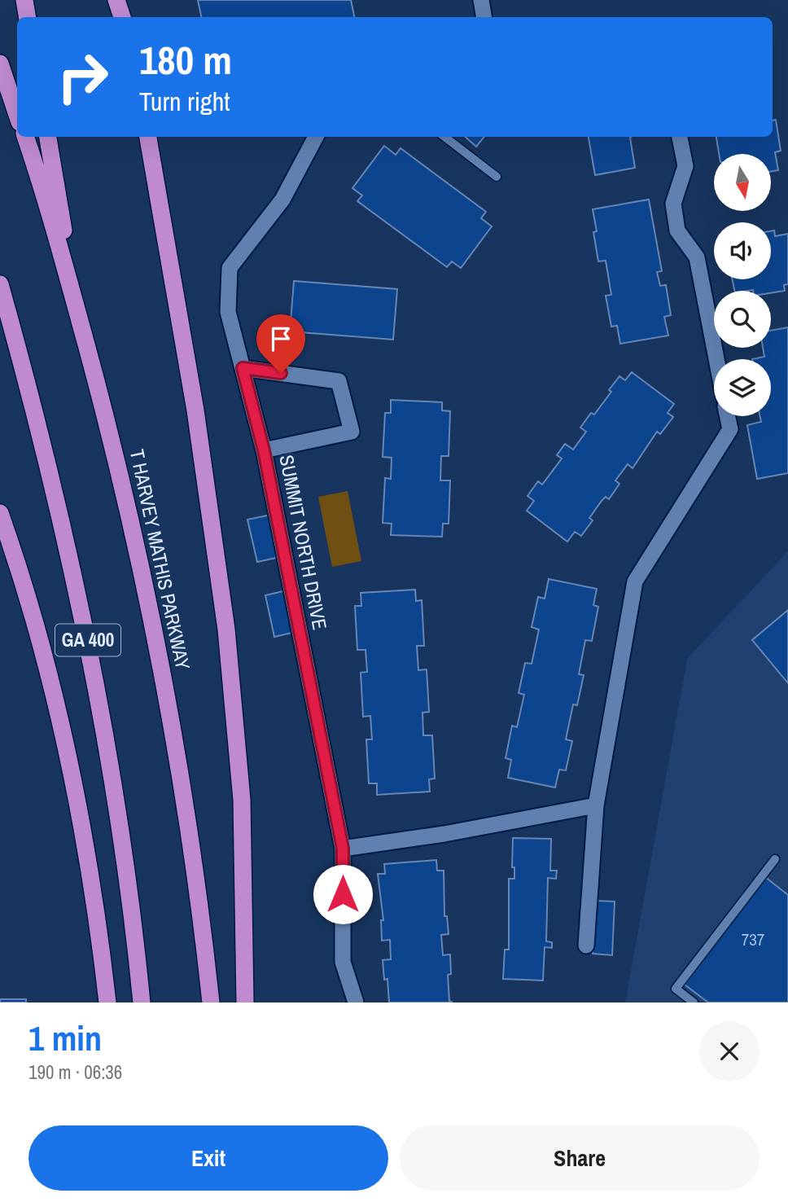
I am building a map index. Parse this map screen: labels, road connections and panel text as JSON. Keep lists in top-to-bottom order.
{
  "streets": {
    "highway": ["T HARVEY MATHIS PARKWAY", "GA 400"],
    "street": ["SUMMIT NORTH DRIVE"]
  },
  "house_numbers": ["737"],
  "north": "bottom",
  "page": {
    "turn": ["180 m", "Turn right"],
    "heading": ["1 min", "190 m · 06:36"],
    "buttons": ["Exit", "Share"]
  }
}
